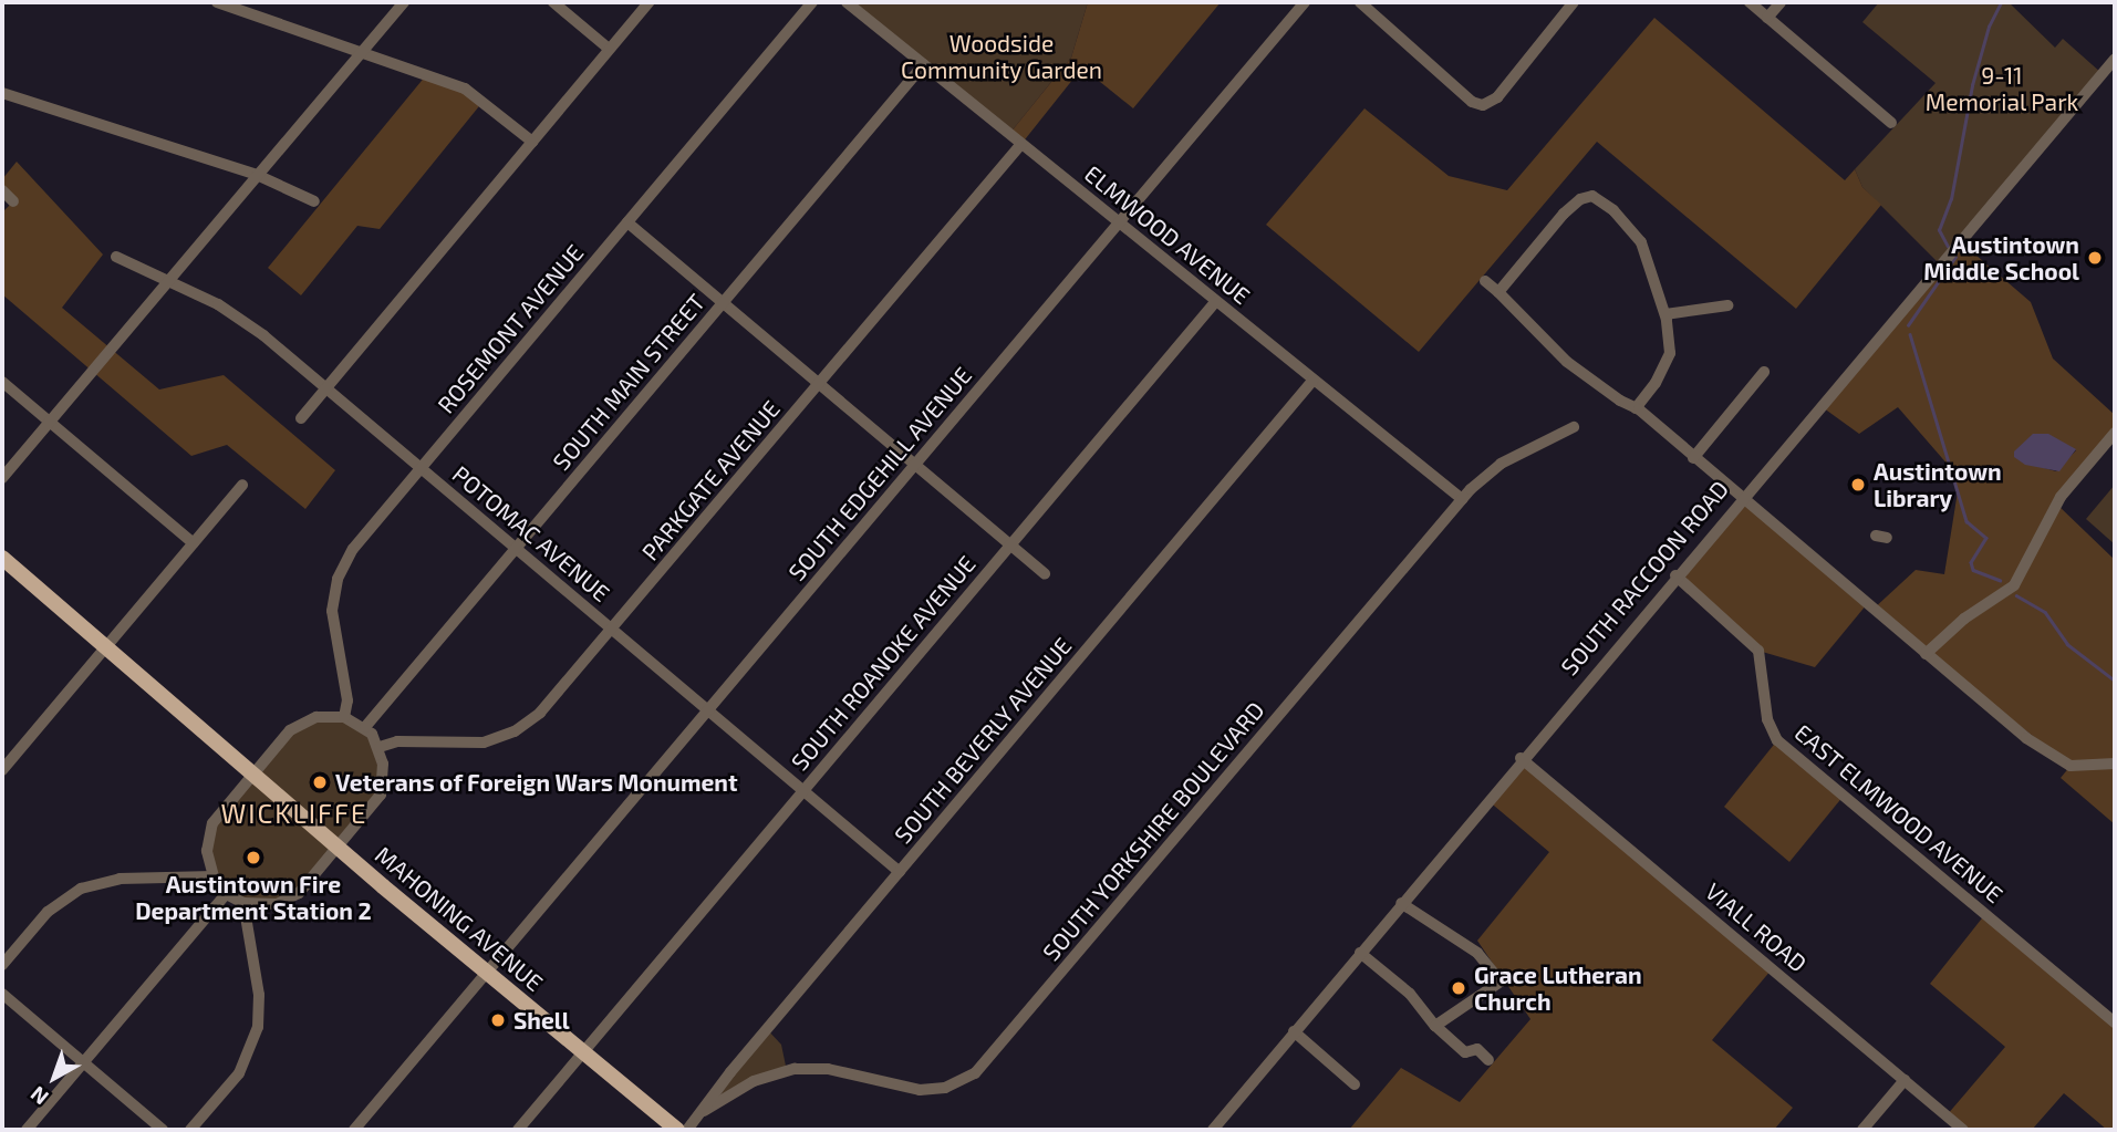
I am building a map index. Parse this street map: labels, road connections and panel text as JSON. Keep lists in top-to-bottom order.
{
  "streets": {
    "main road": ["MAHONING AVENUE"],
    "street": [
      "ELMWOOD AVENUE",
      "ROSEMONT AVENUE",
      "SOUTH MAIN STREET",
      "SOUTH EDGEHILL AVENUE",
      "PARKGATE AVENUE",
      "POTOMAC AVENUE",
      "SOUTH RACCOON ROAD",
      "SOUTH ROANOKE AVENUE",
      "SOUTH BEVERLY AVENUE",
      "EAST ELMWOOD AVENUE",
      "SOUTH YORKSHIRE BOULEVARD",
      "VIALL ROAD"
    ]
  },
  "crossings": [
    ["ELMWOOD AVENUE", "SOUTH MAIN STREET"],
    ["ELMWOOD AVENUE", "SOUTH EDGEHILL AVENUE"],
    ["ELMWOOD AVENUE", "PARKGATE AVENUE"],
    ["ELMWOOD AVENUE", "SOUTH ROANOKE AVENUE"],
    ["ELMWOOD AVENUE", "SOUTH BEVERLY AVENUE"],
    ["ELMWOOD AVENUE", "SOUTH YORKSHIRE BOULEVARD"],
    ["ROSEMONT AVENUE", "SOUTH MAIN STREET"],
    ["ROSEMONT AVENUE", "PARKGATE AVENUE"],
    ["ROSEMONT AVENUE", "POTOMAC AVENUE"],
    ["ROSEMONT AVENUE", "MAHONING AVENUE"],
    ["SOUTH MAIN STREET", "PARKGATE AVENUE"],
    ["SOUTH MAIN STREET", "POTOMAC AVENUE"],
    ["SOUTH MAIN STREET", "MAHONING AVENUE"],
    ["SOUTH EDGEHILL AVENUE", "POTOMAC AVENUE"],
    ["SOUTH EDGEHILL AVENUE", "MAHONING AVENUE"],
    ["PARKGATE AVENUE", "POTOMAC AVENUE"],
    ["PARKGATE AVENUE", "MAHONING AVENUE"],
    ["POTOMAC AVENUE", "SOUTH ROANOKE AVENUE"],
    ["POTOMAC AVENUE", "SOUTH BEVERLY AVENUE"],
    ["SOUTH RACCOON ROAD", "EAST ELMWOOD AVENUE"],
    ["SOUTH RACCOON ROAD", "VIALL ROAD"],
    ["SOUTH ROANOKE AVENUE", "MAHONING AVENUE"],
    ["SOUTH BEVERLY AVENUE", "SOUTH YORKSHIRE BOULEVARD"]
  ],
  "districts": ["WICKLIFFE"],
  "parks": ["Woodside Community Garden", "9-11 Memorial Park"],
  "places": [
    "Austintown Middle School",
    "Austintown Library",
    "Veterans of Foreign Wars Monument",
    "Austintown Fire Department Station 2",
    "Grace Lutheran Church",
    "Shell"
  ],
  "north": "bottom left"
}
